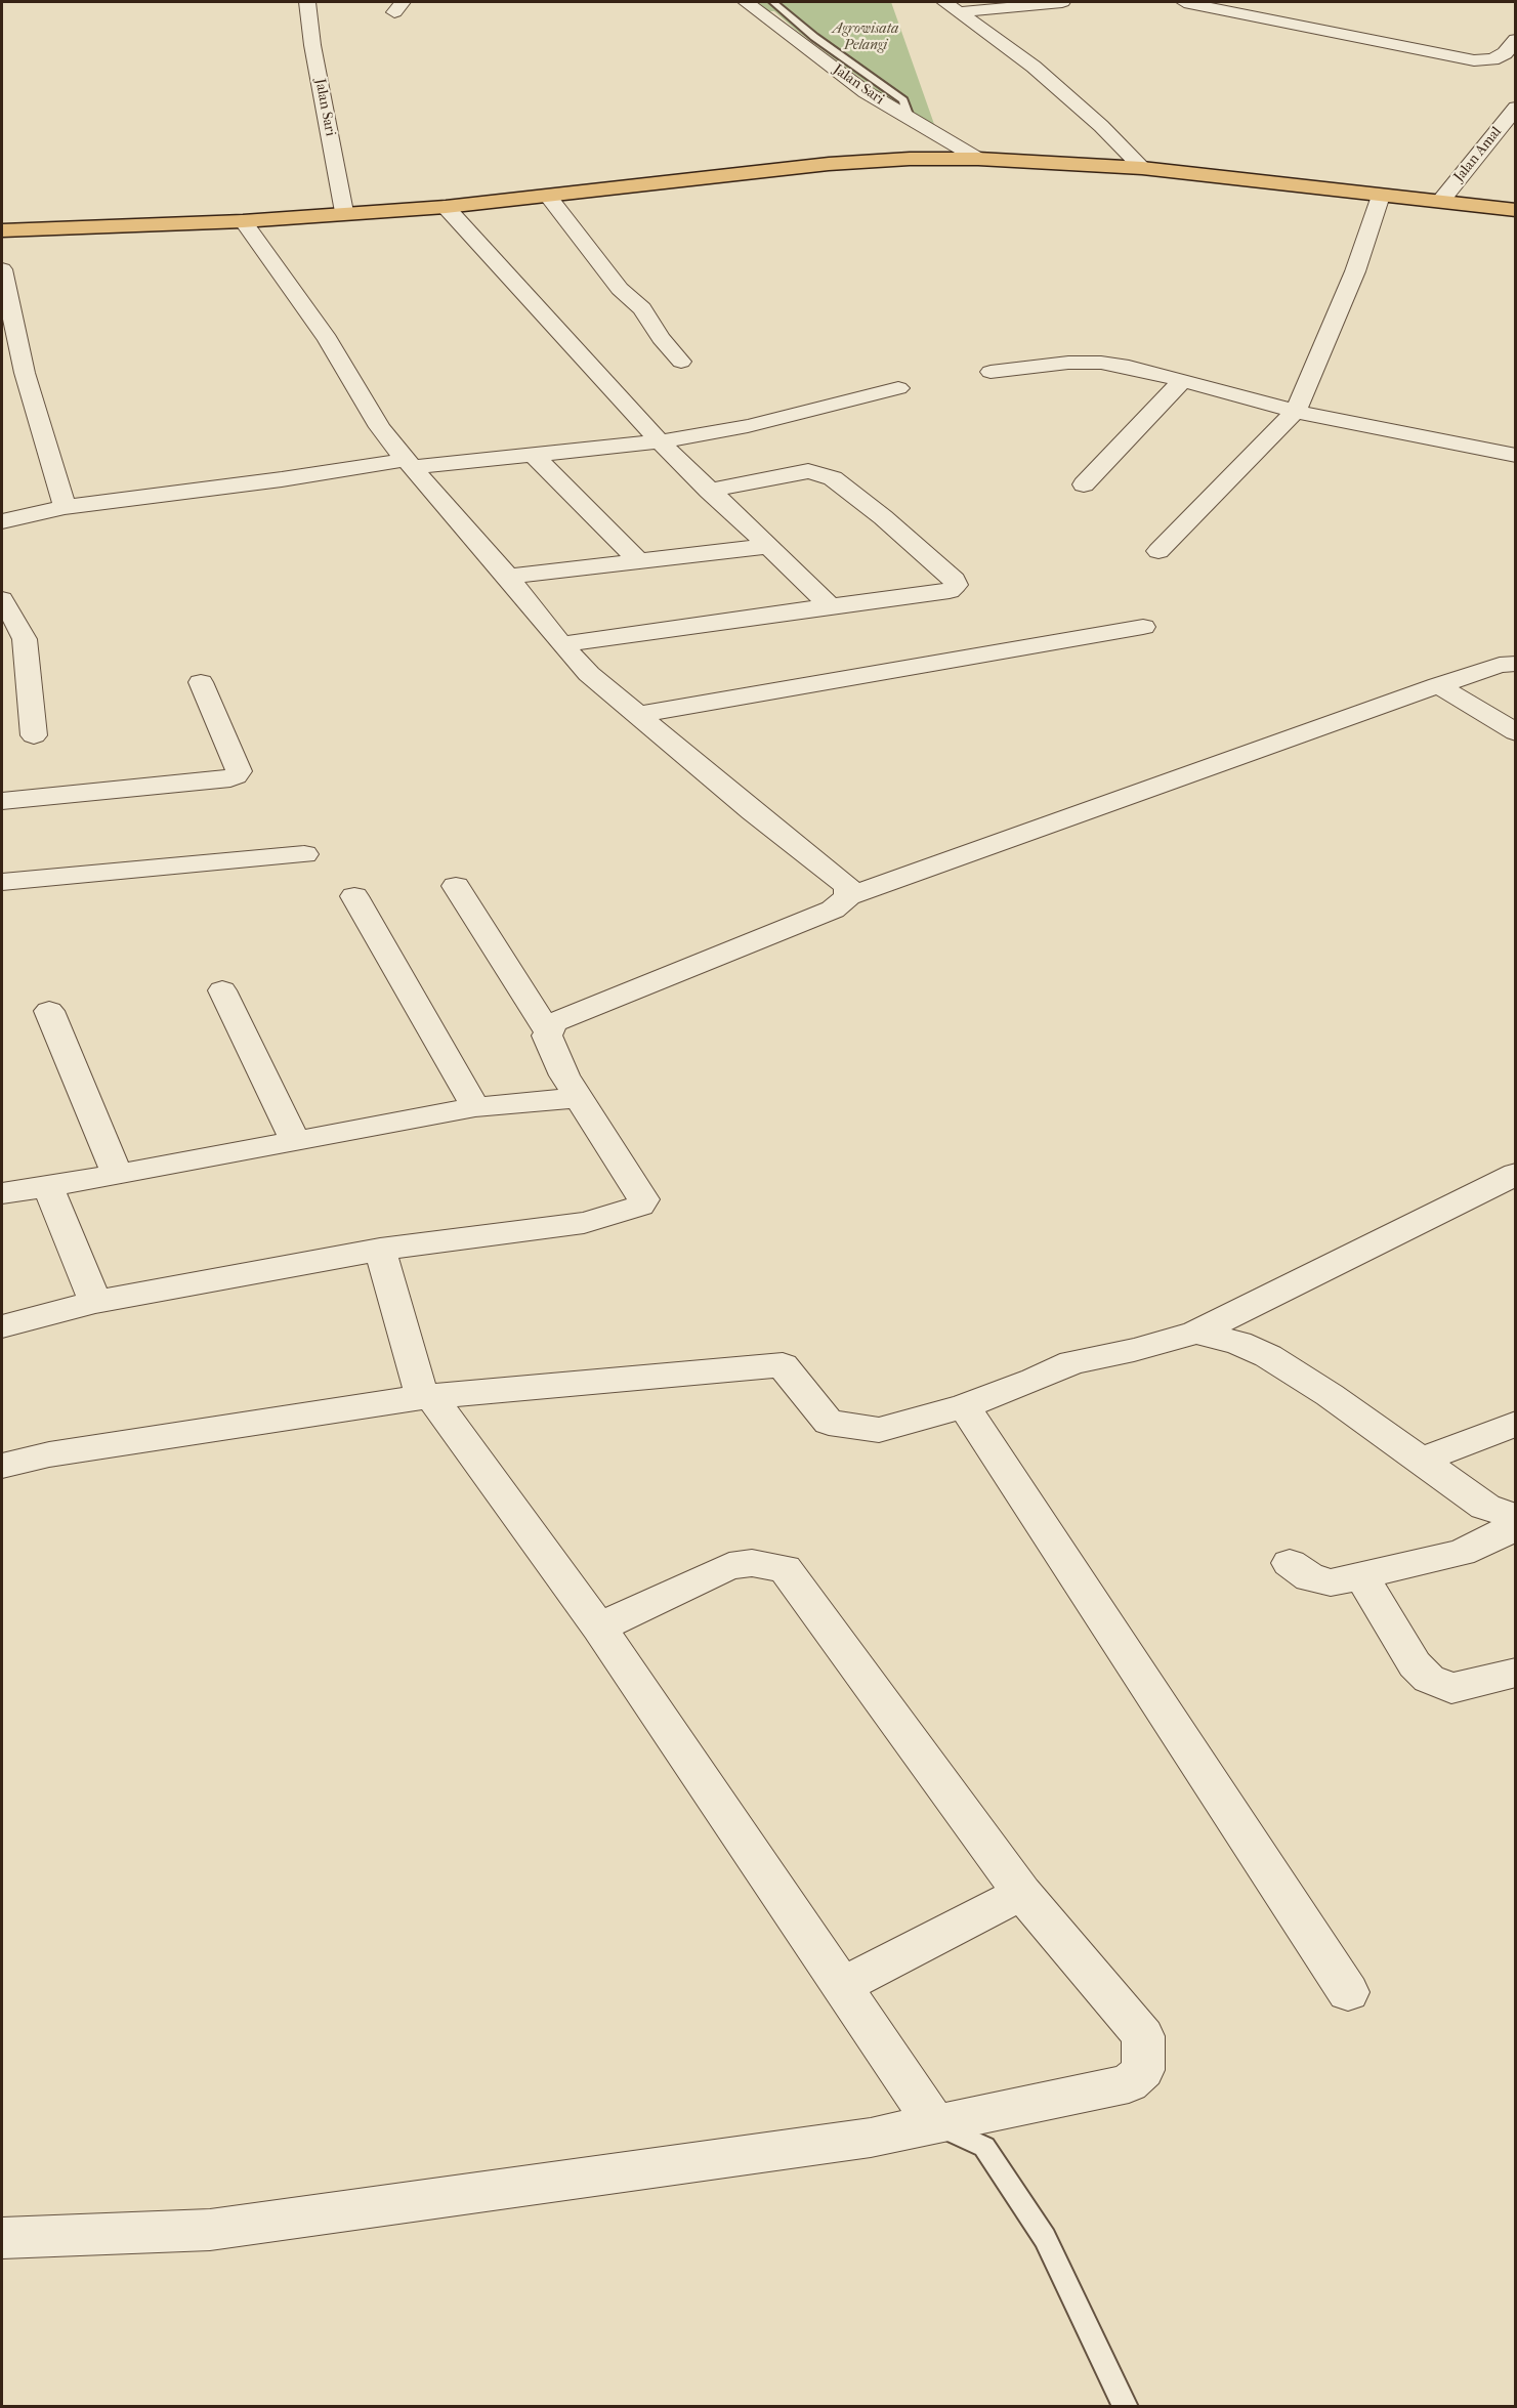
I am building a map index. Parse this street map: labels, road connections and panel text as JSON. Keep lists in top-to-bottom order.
{
  "streets": {
    "street": ["Jalan Sari", "Jalan Amal"]
  },
  "parks": ["Agrowisata Pelangi"]
}
